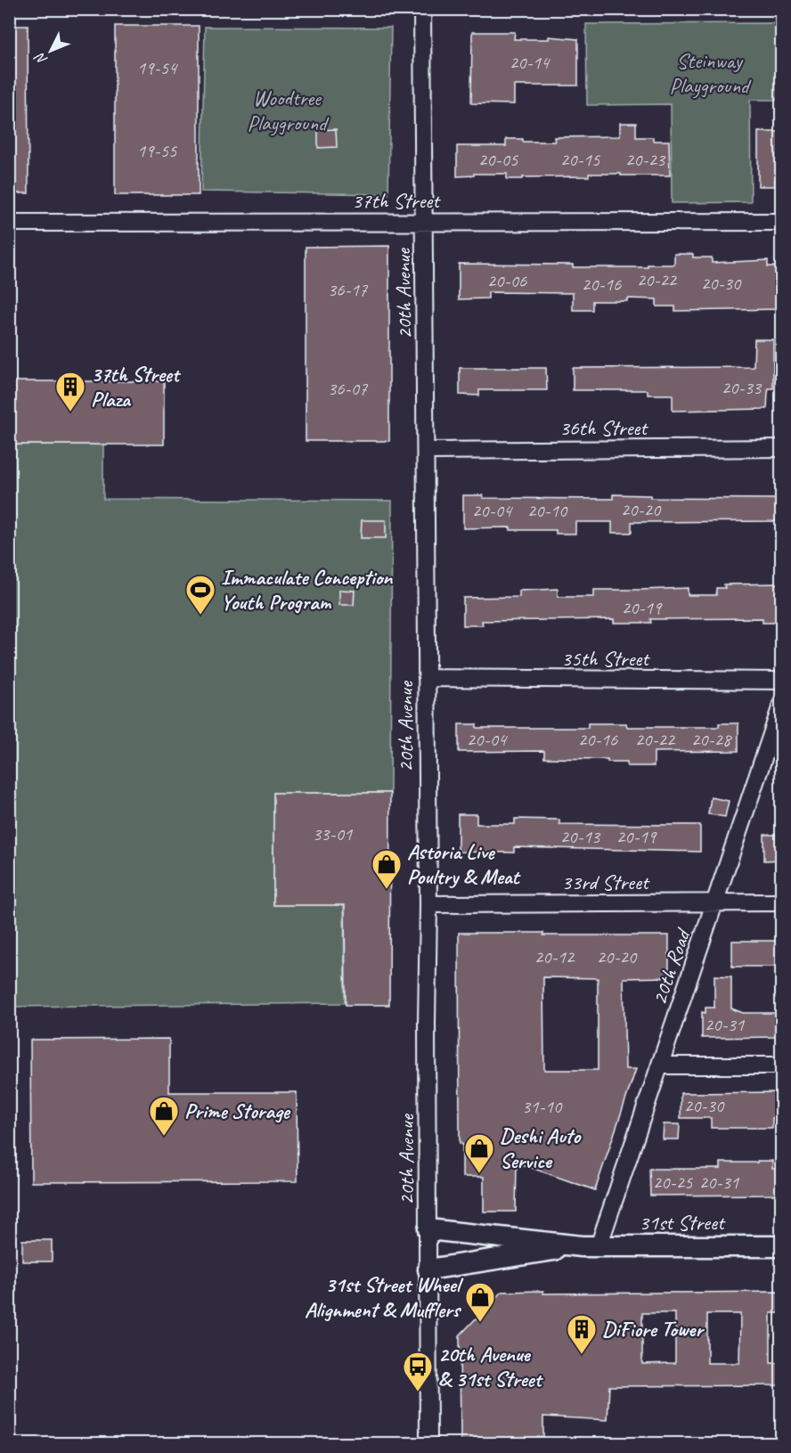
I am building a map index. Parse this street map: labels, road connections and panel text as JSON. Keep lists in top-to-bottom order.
{
  "streets": {
    "street": [
      "37th Street",
      "20th Avenue",
      "36th Street",
      "35th Street",
      "33rd Street",
      "20th Road",
      "31st Street"
    ]
  },
  "crossings": [
    ["37th Street", "20th Avenue"],
    ["20th Avenue", "36th Street"],
    ["20th Avenue", "35th Street"],
    ["20th Avenue", "33rd Street"],
    ["20th Avenue", "31st Street"],
    ["33rd Street", "20th Road"],
    ["20th Road", "31st Street"]
  ],
  "parks": ["Steinway Playground", "Woodtree Playground"],
  "places": {
    "building": ["37th Street Plaza", "DiFiore Tower"],
    "sports": ["Immaculate Conception Youth Program"],
    "shop": [
      "Astoria Live Poultry & Meat",
      "Prime Storage",
      "Deshi Auto Service",
      "31st Street Wheel Alignment & Mufflers"
    ],
    "bus stop": ["20th Avenue & 31st Street"]
  },
  "house_numbers": [
    "20-14",
    "19-54",
    "19-55",
    "20-05",
    "20-15",
    "20-23",
    "20-22",
    "20-06",
    "20-30",
    "20-16",
    "36-17",
    "20-33",
    "36-07",
    "20-20",
    "20-04",
    "20-10",
    "20-19",
    "20-04",
    "20-16",
    "20-22",
    "20-28",
    "33-01",
    "20-13",
    "20-19",
    "20-12",
    "20-20",
    "20-31",
    "20-30",
    "31-10",
    "20-25",
    "20-31"
  ],
  "north": "bottom left"
}
